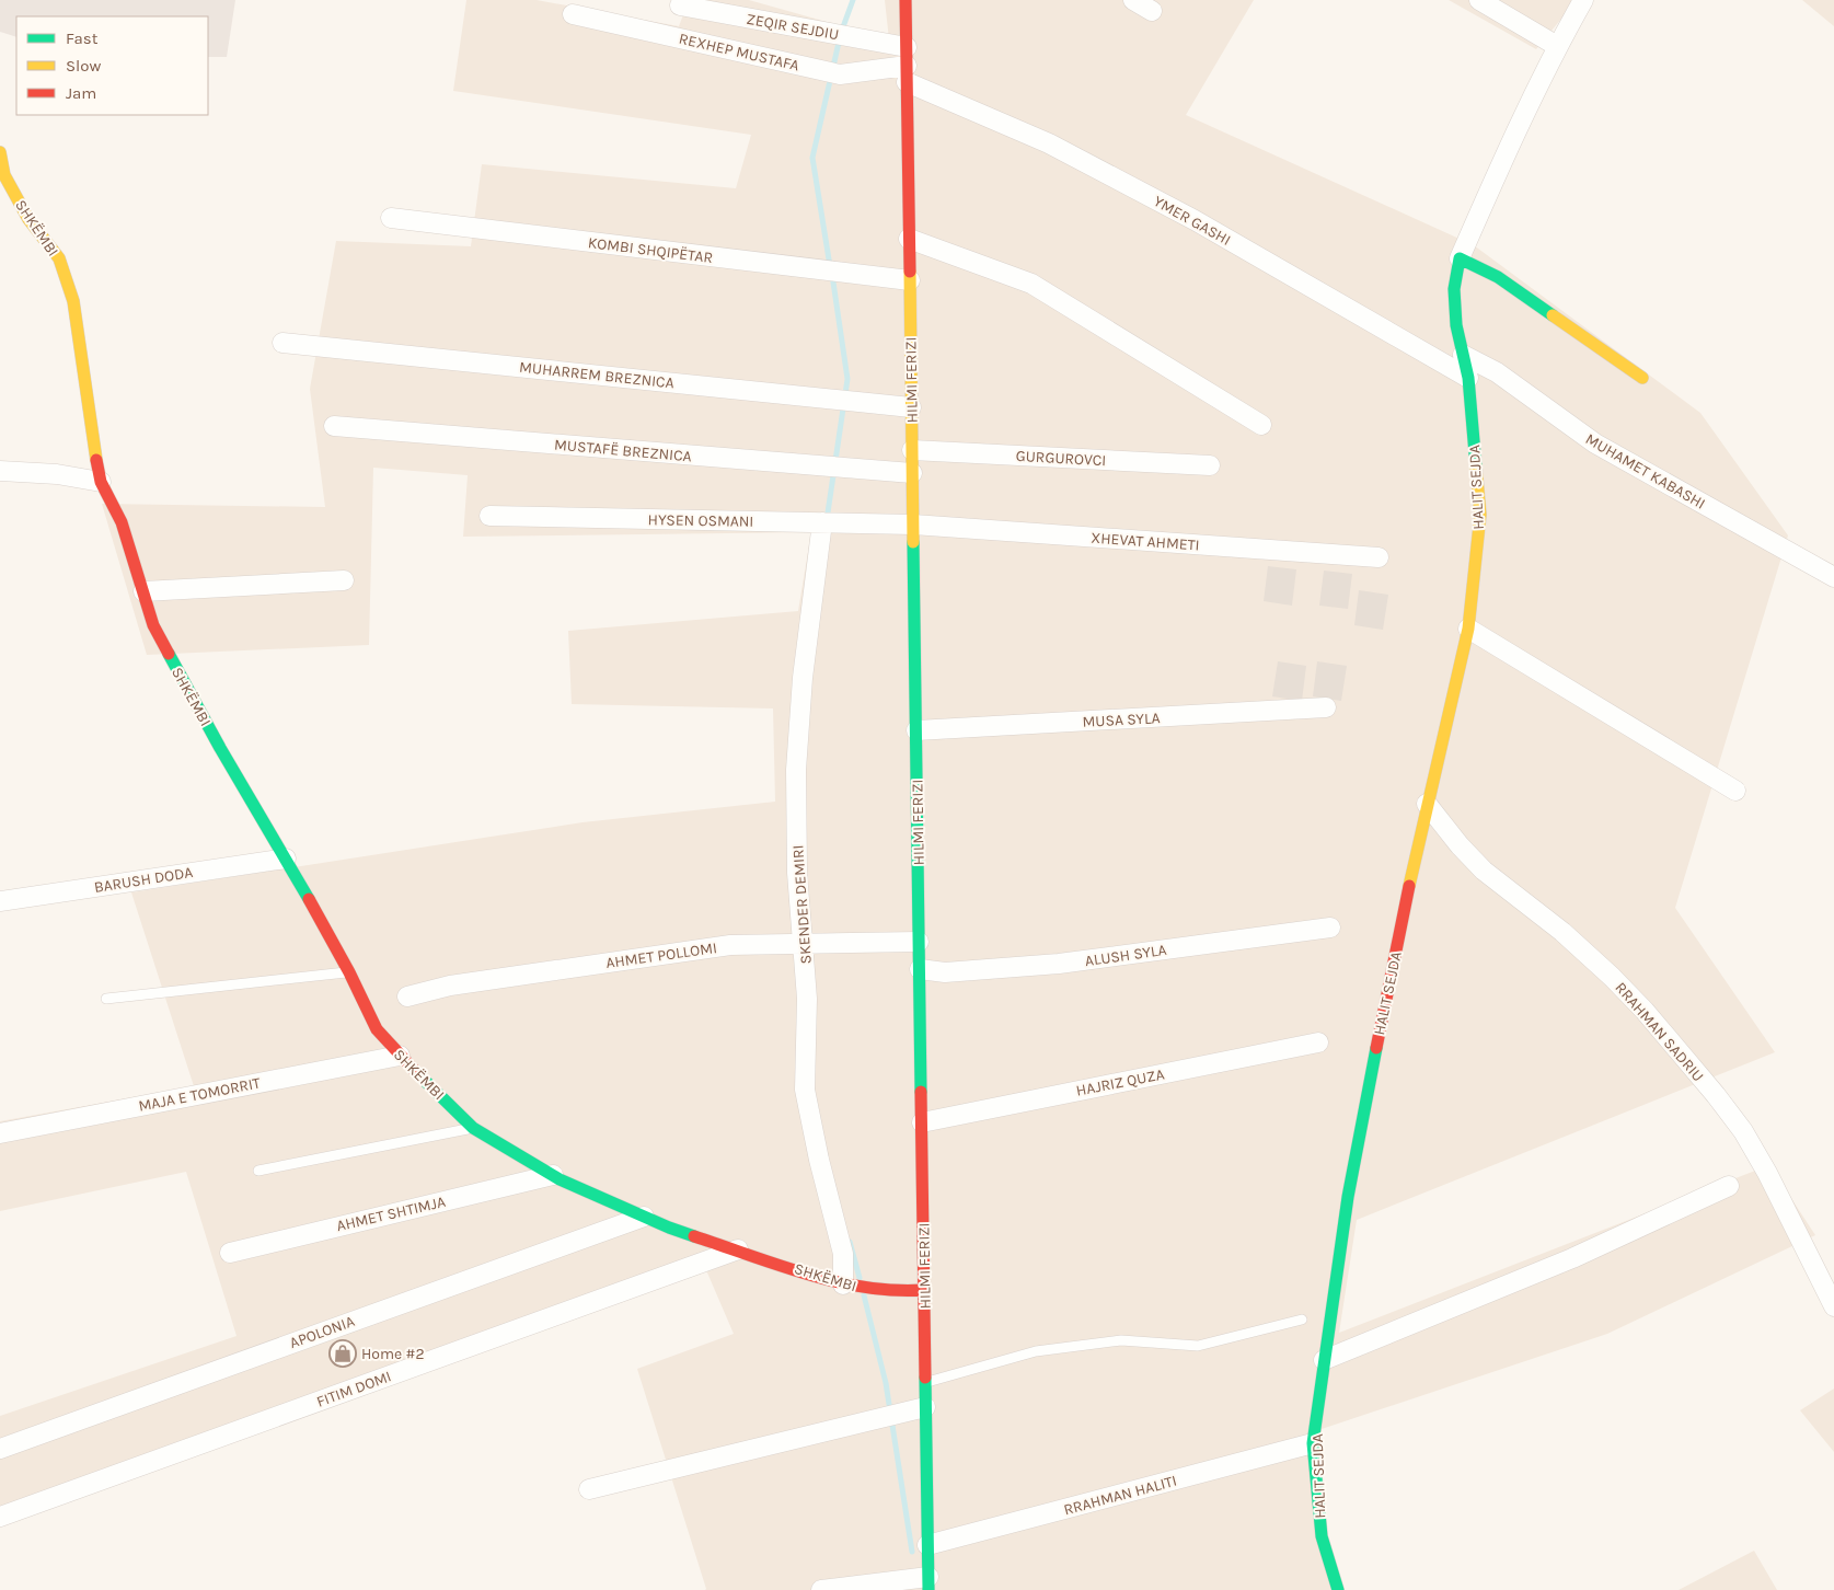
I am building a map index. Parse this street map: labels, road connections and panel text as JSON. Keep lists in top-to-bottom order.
{
  "streets": {
    "street": [
      "ZEQIR SEJDIU",
      "REXHEP MUSTAFA",
      "YMER GASHI",
      "SHKËMBI",
      "KOMBI SHQIPËTAR",
      "MUHARREM BREZNICA",
      "HILMI FERIZI",
      "MUSTAFË BREZNICA",
      "GURGUROVCI",
      "MUHAMET KABASHI",
      "HALIT SEJDA",
      "HYSEN OSMANI",
      "XHEVAT AHMETI",
      "MUSA SYLA",
      "BARUSH DODA",
      "SKENDER DEMIRI",
      "AHMET POLLOMI",
      "ALUSH SYLA",
      "RRAHMAN SADRIU",
      "HAJRIZ QUZA",
      "MAJA E TOMORRIT",
      "AHMET SHTIMJA",
      "APOLONIA",
      "FITIM DOMI",
      "RRAHMAN HALITI"
    ]
  },
  "crossings": [
    ["ZEQIR SEJDIU", "REXHEP MUSTAFA"],
    ["ZEQIR SEJDIU", "YMER GASHI"],
    ["ZEQIR SEJDIU", "HILMI FERIZI"],
    ["REXHEP MUSTAFA", "YMER GASHI"],
    ["REXHEP MUSTAFA", "HILMI FERIZI"],
    ["YMER GASHI", "HILMI FERIZI"],
    ["YMER GASHI", "HALIT SEJDA"],
    ["SHKËMBI", "HILMI FERIZI"],
    ["SHKËMBI", "BARUSH DODA"],
    ["SHKËMBI", "SKENDER DEMIRI"],
    ["SHKËMBI", "MAJA E TOMORRIT"],
    ["SHKËMBI", "AHMET SHTIMJA"],
    ["SHKËMBI", "APOLONIA"],
    ["SHKËMBI", "FITIM DOMI"],
    ["KOMBI SHQIPËTAR", "HILMI FERIZI"],
    ["MUHARREM BREZNICA", "HILMI FERIZI"],
    ["HILMI FERIZI", "MUSTAFË BREZNICA"],
    ["HILMI FERIZI", "GURGUROVCI"],
    ["HILMI FERIZI", "HYSEN OSMANI"],
    ["HILMI FERIZI", "XHEVAT AHMETI"],
    ["HILMI FERIZI", "MUSA SYLA"],
    ["HILMI FERIZI", "AHMET POLLOMI"],
    ["HILMI FERIZI", "ALUSH SYLA"],
    ["HILMI FERIZI", "HAJRIZ QUZA"],
    ["HILMI FERIZI", "RRAHMAN HALITI"],
    ["HALIT SEJDA", "RRAHMAN SADRIU"],
    ["HALIT SEJDA", "RRAHMAN HALITI"],
    ["HYSEN OSMANI", "XHEVAT AHMETI"],
    ["HYSEN OSMANI", "SKENDER DEMIRI"],
    ["SKENDER DEMIRI", "AHMET POLLOMI"]
  ],
  "places": {
    "shop": ["Home #2"]
  },
  "legend": ["Fast", "Slow", "Jam"]
}
